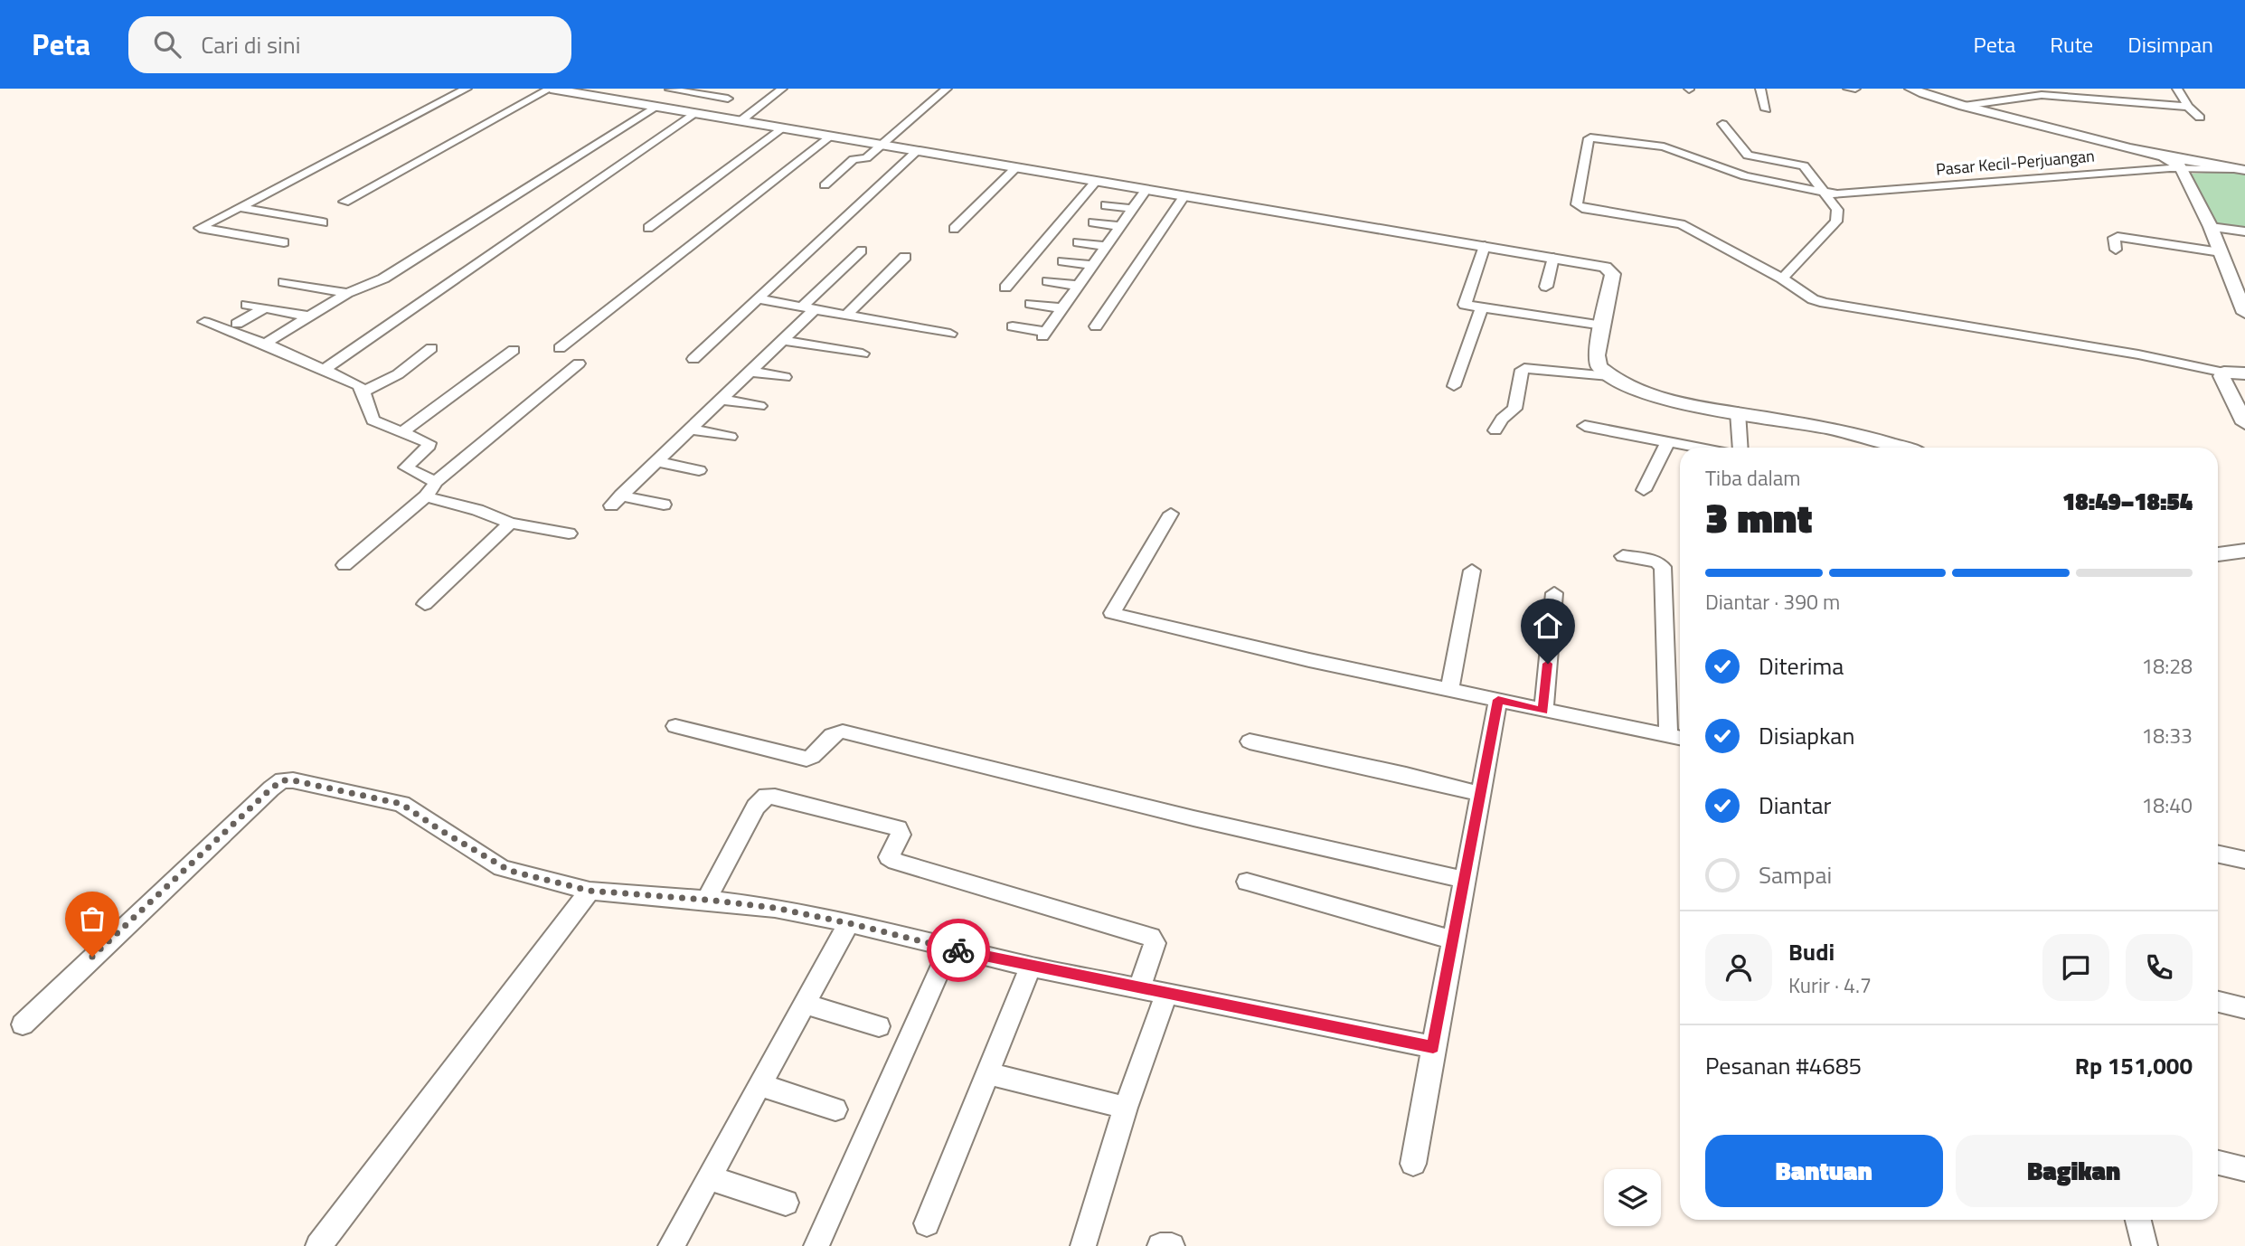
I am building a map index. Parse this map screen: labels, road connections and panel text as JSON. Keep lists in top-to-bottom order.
{
  "streets": {
    "street": ["Pasar Kecil-Perjuangan"]
  },
  "page": {
    "header": "Peta",
    "search": "Cari di sini",
    "nav": ["Peta", "Rute", "Disimpan"],
    "heading": ["3 mnt", "Tiba dalam", "18:49–18:54"],
    "panel": [
      "Budi",
      "Kurir · 4.7",
      "Pesanan #4685",
      "Rp 151,000"
    ],
    "bar": "Diantar · 390 m",
    "list": [
      ["Diterima", "18:28"],
      ["Disiapkan", "18:33"],
      ["Diantar", "18:40"],
      "Sampai"
    ],
    "buttons": ["Bantuan", "Bagikan"]
  }
}
